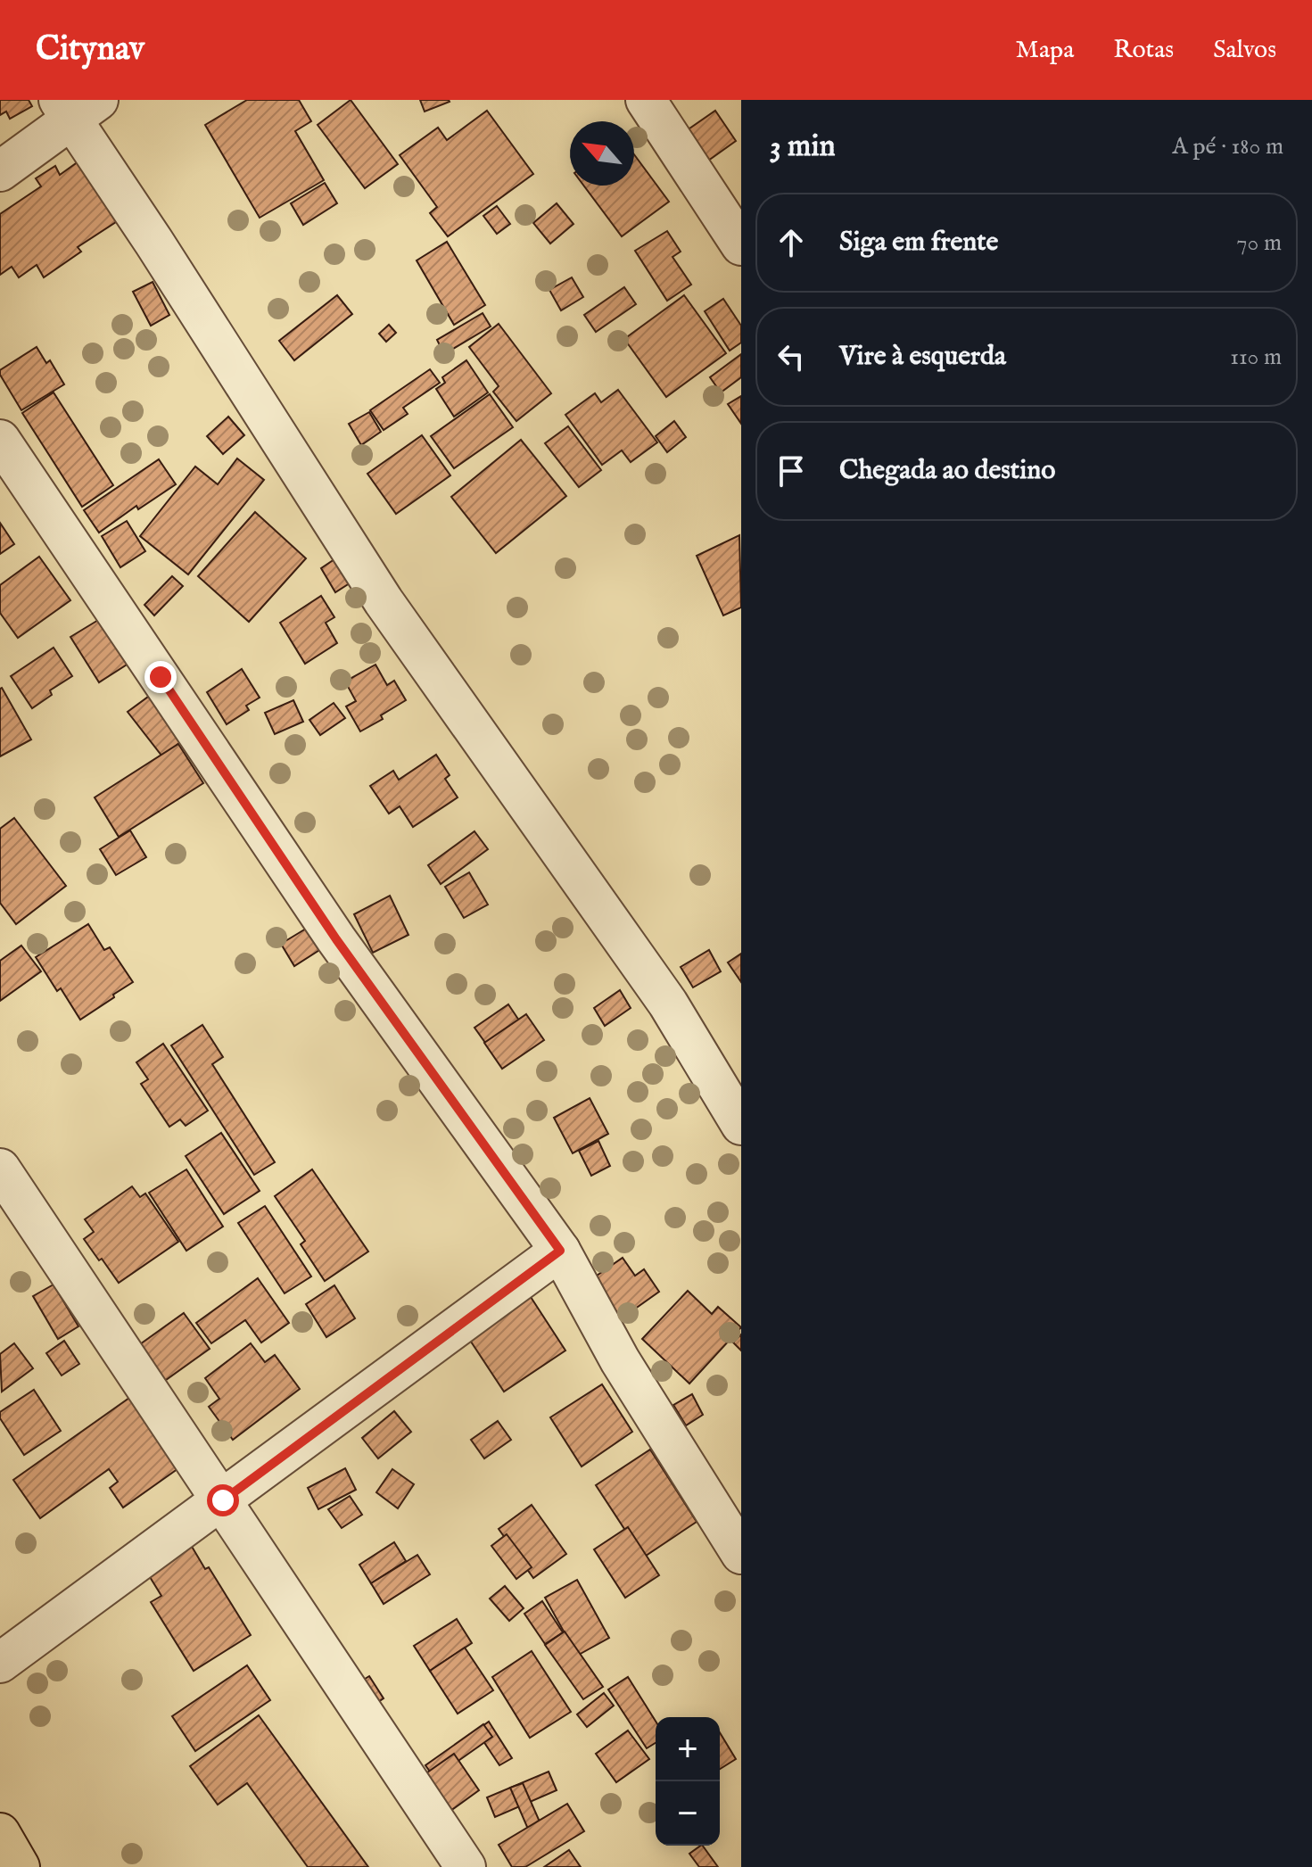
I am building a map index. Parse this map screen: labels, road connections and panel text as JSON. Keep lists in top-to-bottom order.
{
  "north": "top left",
  "page": {
    "header": "Citynav",
    "nav": ["Mapa", "Rotas", "Salvos"],
    "heading": ["3 min", "A pé · 180 m"],
    "list": [
      ["Siga em frente", "70 m"],
      ["Vire à esquerda", "110 m"],
      "Chegada ao destino"
    ],
    "map_buttons": ["+", "−"]
  }
}
